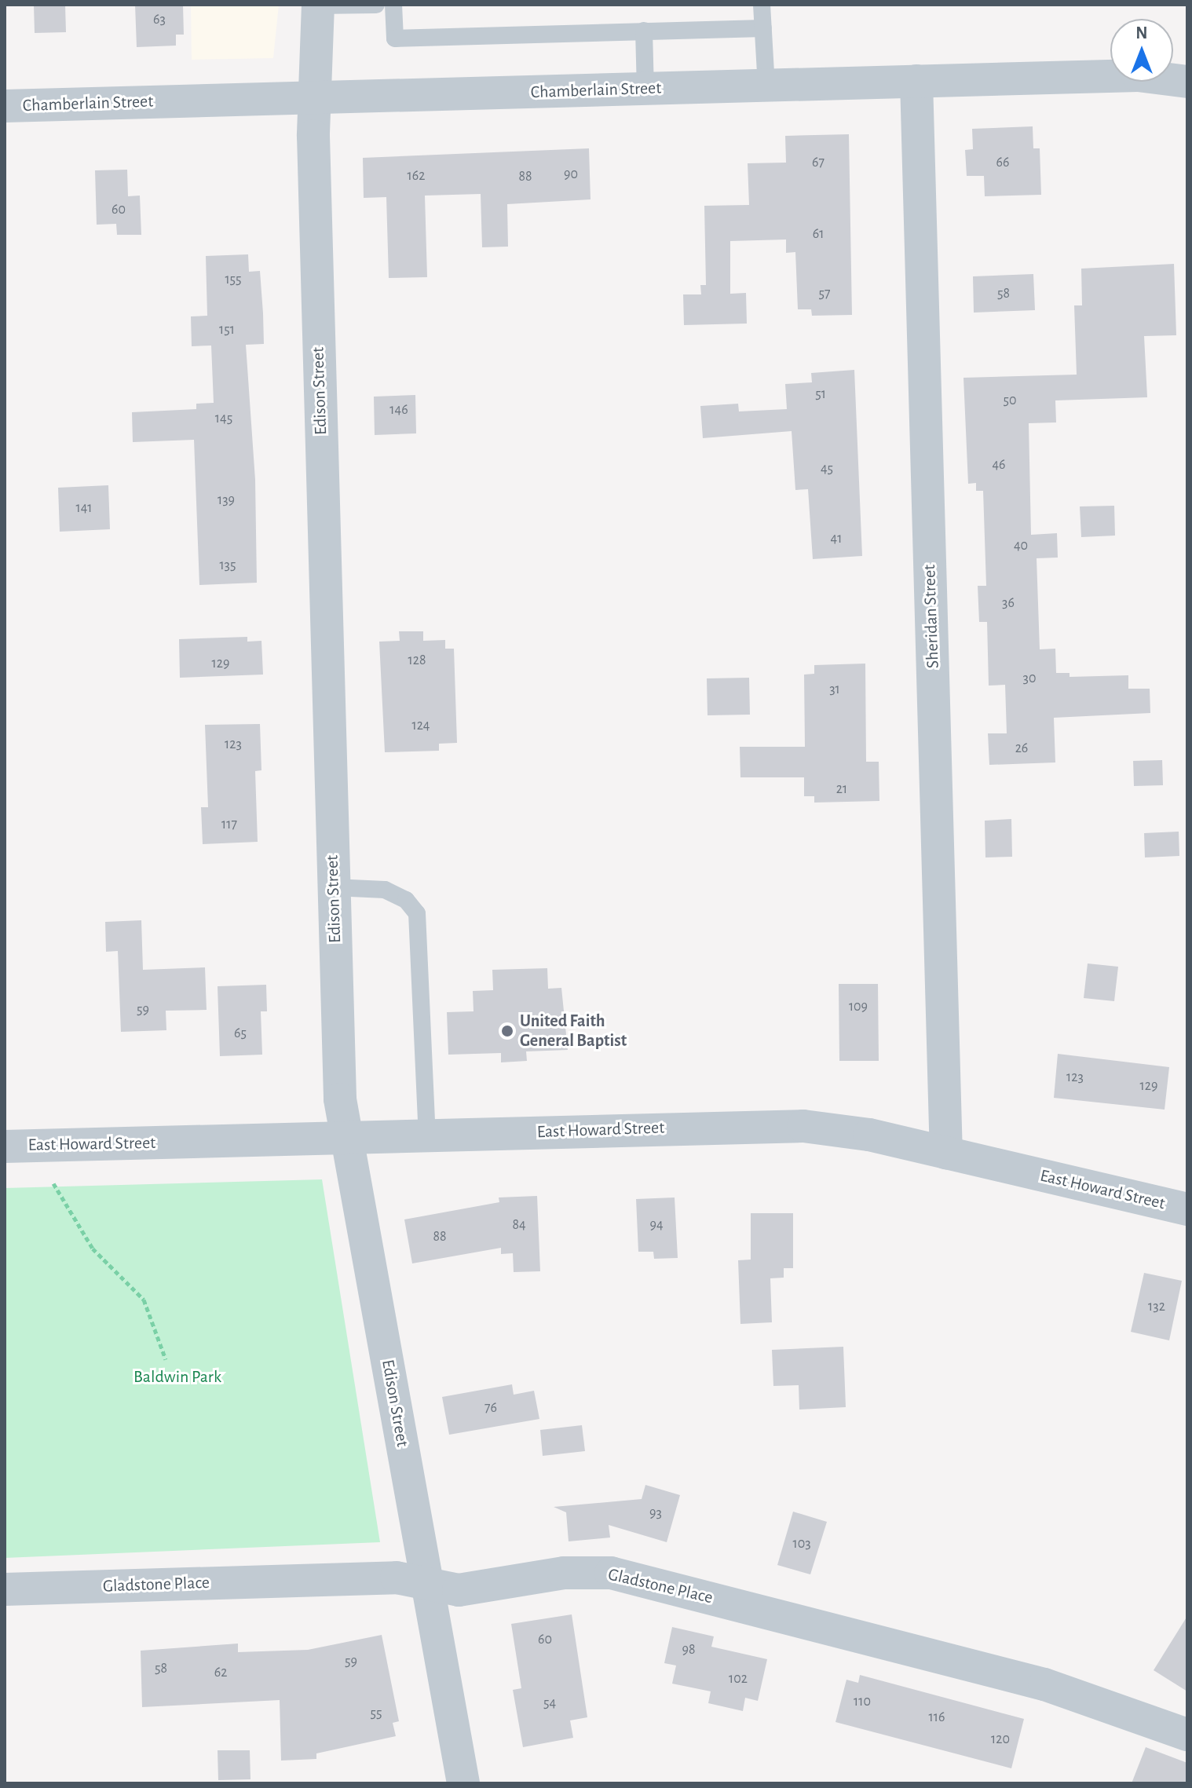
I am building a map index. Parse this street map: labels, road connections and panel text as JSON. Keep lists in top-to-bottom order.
{
  "streets": {
    "street": [
      "Chamberlain Street",
      "Edison Street",
      "Sheridan Street",
      "East Howard Street",
      "Gladstone Place"
    ]
  },
  "crossings": [
    ["Chamberlain Street", "Edison Street"],
    ["Chamberlain Street", "Sheridan Street"],
    ["Edison Street", "East Howard Street"],
    ["Edison Street", "Gladstone Place"],
    ["Sheridan Street", "East Howard Street"]
  ],
  "parks": ["Baldwin Park"],
  "places": ["United Faith General Baptist"],
  "house_numbers": [
    "63",
    "67",
    "66",
    "90",
    "162",
    "88",
    "60",
    "61",
    "155",
    "57",
    "58",
    "151",
    "51",
    "50",
    "146",
    "145",
    "46",
    "45",
    "139",
    "141",
    "41",
    "40",
    "135",
    "36",
    "128",
    "129",
    "30",
    "31",
    "124",
    "123",
    "26",
    "21",
    "117",
    "109",
    "59",
    "65",
    "123",
    "129",
    "84",
    "94",
    "88",
    "132",
    "76",
    "93",
    "103",
    "60",
    "98",
    "59",
    "58",
    "62",
    "102",
    "110",
    "54",
    "55",
    "116",
    "120"
  ],
  "north": "top"
}
